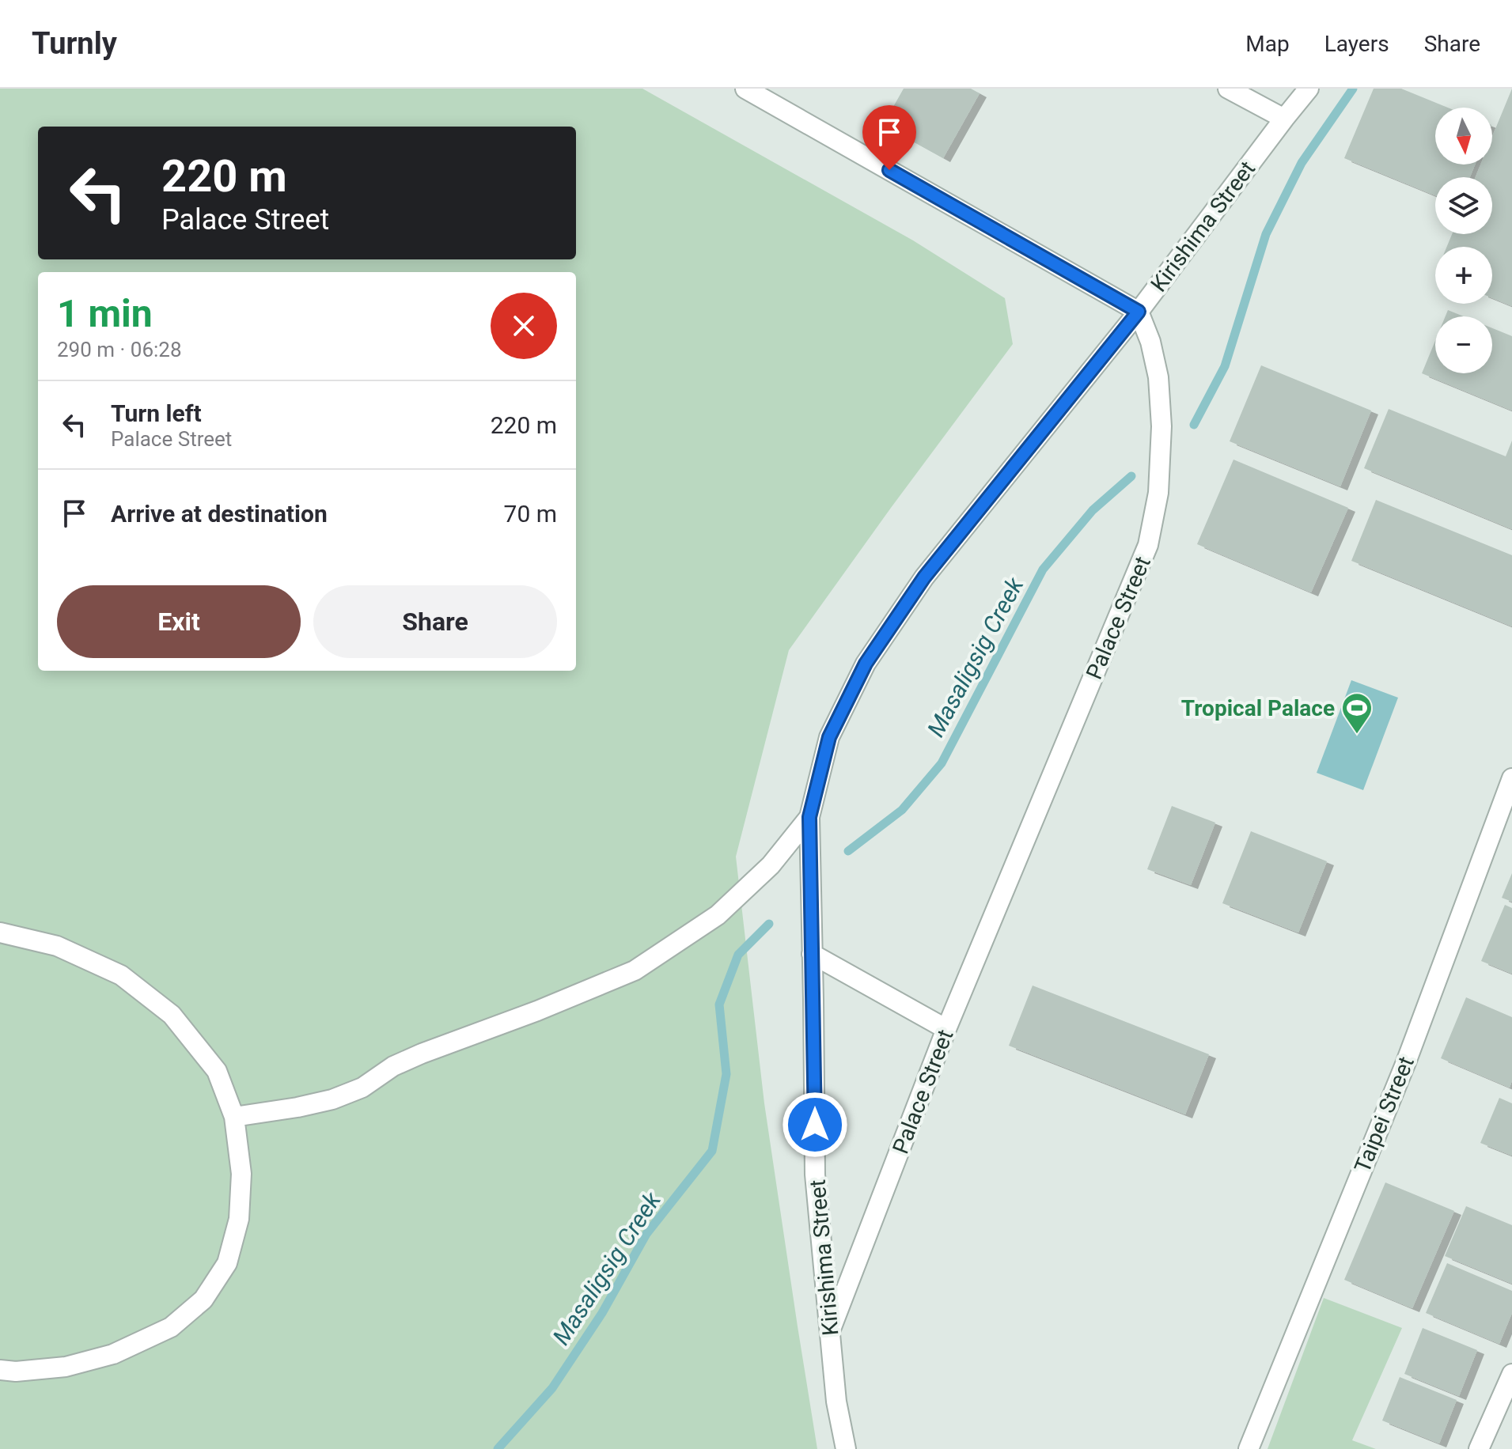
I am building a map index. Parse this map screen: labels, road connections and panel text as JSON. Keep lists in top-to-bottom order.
{
  "streets": {
    "street": ["Kirishima Street", "Palace Street", "Taipei Street"]
  },
  "crossings": [
    ["Kirishima Street", "Palace Street"]
  ],
  "water": ["Masaligsig Creek"],
  "places": {
    "sports": ["Tropical Palace"]
  },
  "north": "bottom",
  "page": {
    "header": "Turnly",
    "nav": ["Map", "Layers", "Share"],
    "map_buttons": ["+", "−"],
    "turn": ["220 m", "Palace Street"],
    "heading": ["1 min", "290 m · 06:28"],
    "list": [
      {
        "name": "Turn left",
        "note": "Palace Street",
        "value": "220 m"
      },
      {
        "name": "Arrive at destination",
        "value": "70 m"
      }
    ],
    "buttons": ["Exit", "Share"]
  }
}
